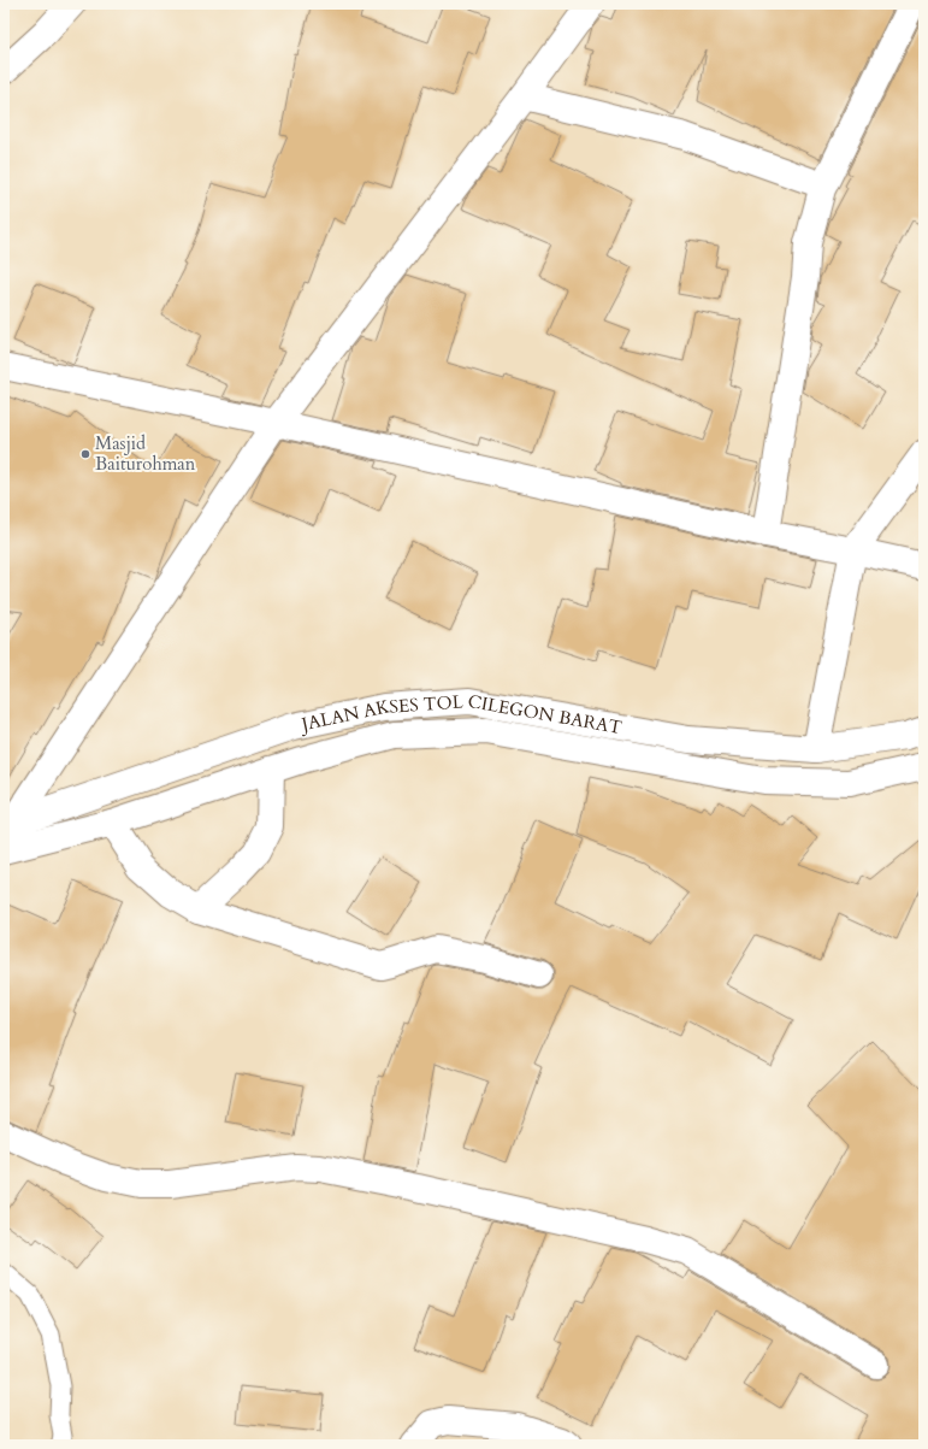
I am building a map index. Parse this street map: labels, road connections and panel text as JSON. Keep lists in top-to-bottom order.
{
  "streets": {
    "main road": ["JALAN AKSES TOL CILEGON BARAT"]
  },
  "places": ["Masjid Baiturohman"]
}
